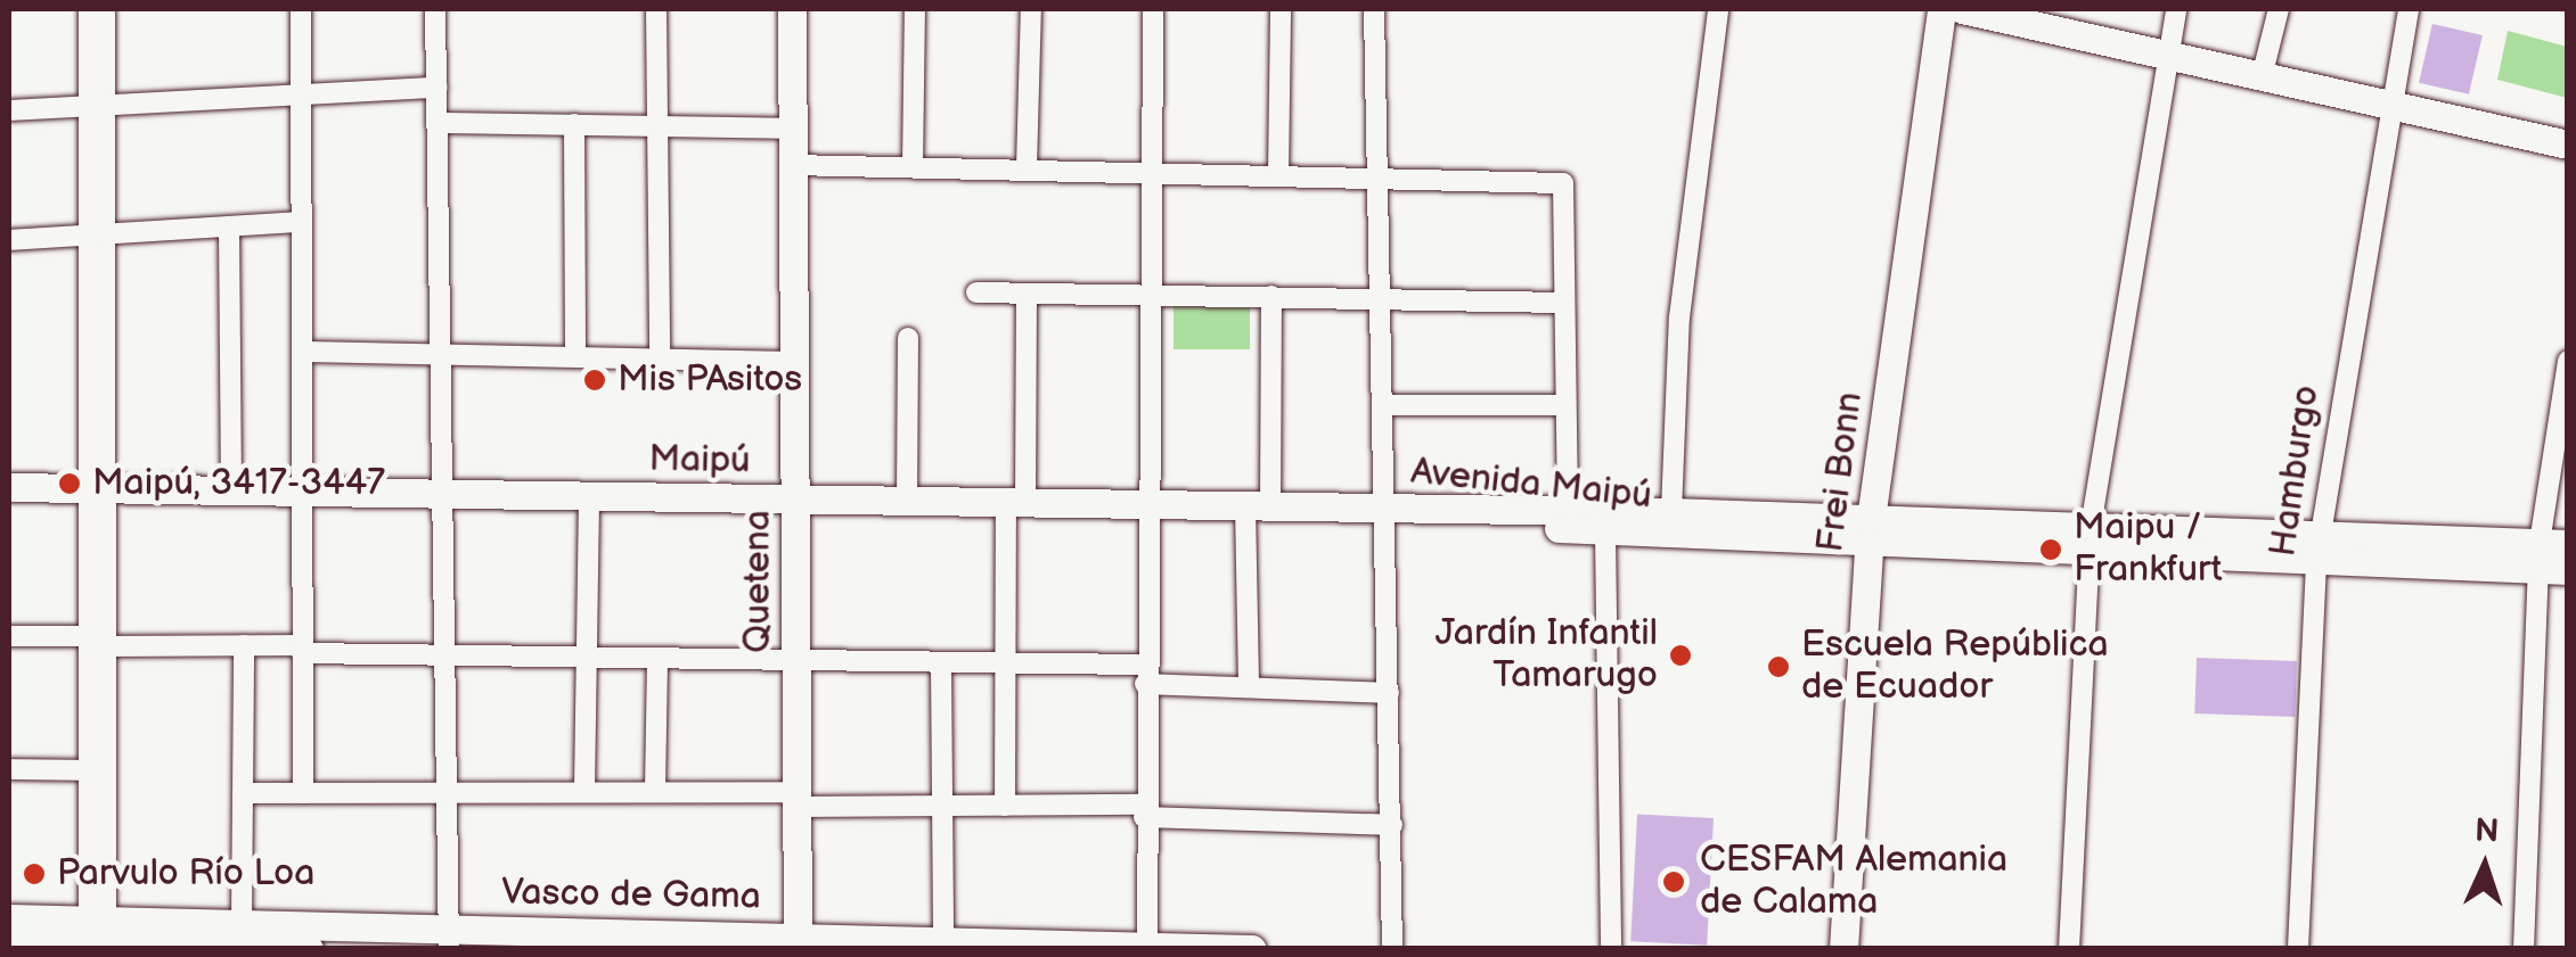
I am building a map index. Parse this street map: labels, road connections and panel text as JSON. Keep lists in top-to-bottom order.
{
  "streets": {
    "street": [
      "Maipú",
      "Hamburgo",
      "Frei Bonn",
      "Avenida Maipú",
      "Quetena",
      "Vasco de Gama"
    ]
  },
  "crossings": [
    ["Maipú", "Avenida Maipú"],
    ["Maipú", "Quetena"],
    ["Hamburgo", "Avenida Maipú"],
    ["Frei Bonn", "Avenida Maipú"],
    ["Quetena", "Vasco de Gama"]
  ],
  "places": [
    "Mis PAsitos",
    "Maipú, 3417-3447",
    "Maipu / Frankfurt",
    "Jardín Infantil Tamarugo",
    "Escuela República de Ecuador",
    "Parvulo Río Loa",
    "CESFAM Alemania de Calama"
  ],
  "north": "top"
}
